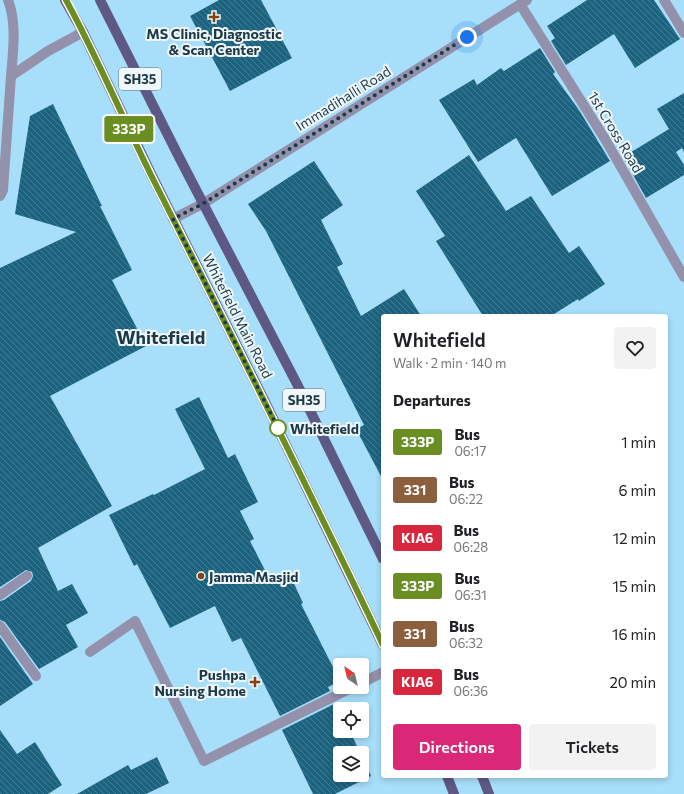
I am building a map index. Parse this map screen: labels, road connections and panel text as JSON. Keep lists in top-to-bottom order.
{
  "streets": {
    "main road": ["SH35", "Whitefield Main Road"],
    "street": ["Immadihalli Road", "1st Cross Road"]
  },
  "crossings": [
    ["Immadihalli Road", "1st Cross Road"],
    ["Immadihalli Road", "Whitefield Main Road"]
  ],
  "districts": ["Whitefield"],
  "places": {
    "health": ["MS Clinic, Diagnostic & Scan Center", "Pushpa Nursing Home"],
    "other": ["Whitefield", "Jamma Masjid"]
  },
  "lines": ["bus line 333P"],
  "north": "top left",
  "page": {
    "on_map": "333P",
    "heading": [
      ["Whitefield", "Walk · 2 min · 140 m"],
      "Departures"
    ],
    "list": [
      {
        "mark": "333P",
        "name": "Bus",
        "note": "06:17",
        "value": "1 min"
      },
      {
        "mark": "331",
        "name": "Bus",
        "note": "06:22",
        "value": "6 min"
      },
      {
        "mark": "KIA6",
        "name": "Bus",
        "note": "06:28",
        "value": "12 min"
      },
      {
        "mark": "333P",
        "name": "Bus",
        "note": "06:31",
        "value": "15 min"
      },
      {
        "mark": "331",
        "name": "Bus",
        "note": "06:32",
        "value": "16 min"
      },
      {
        "mark": "KIA6",
        "name": "Bus",
        "note": "06:36",
        "value": "20 min"
      }
    ],
    "buttons": ["Directions", "Tickets"]
  }
}
